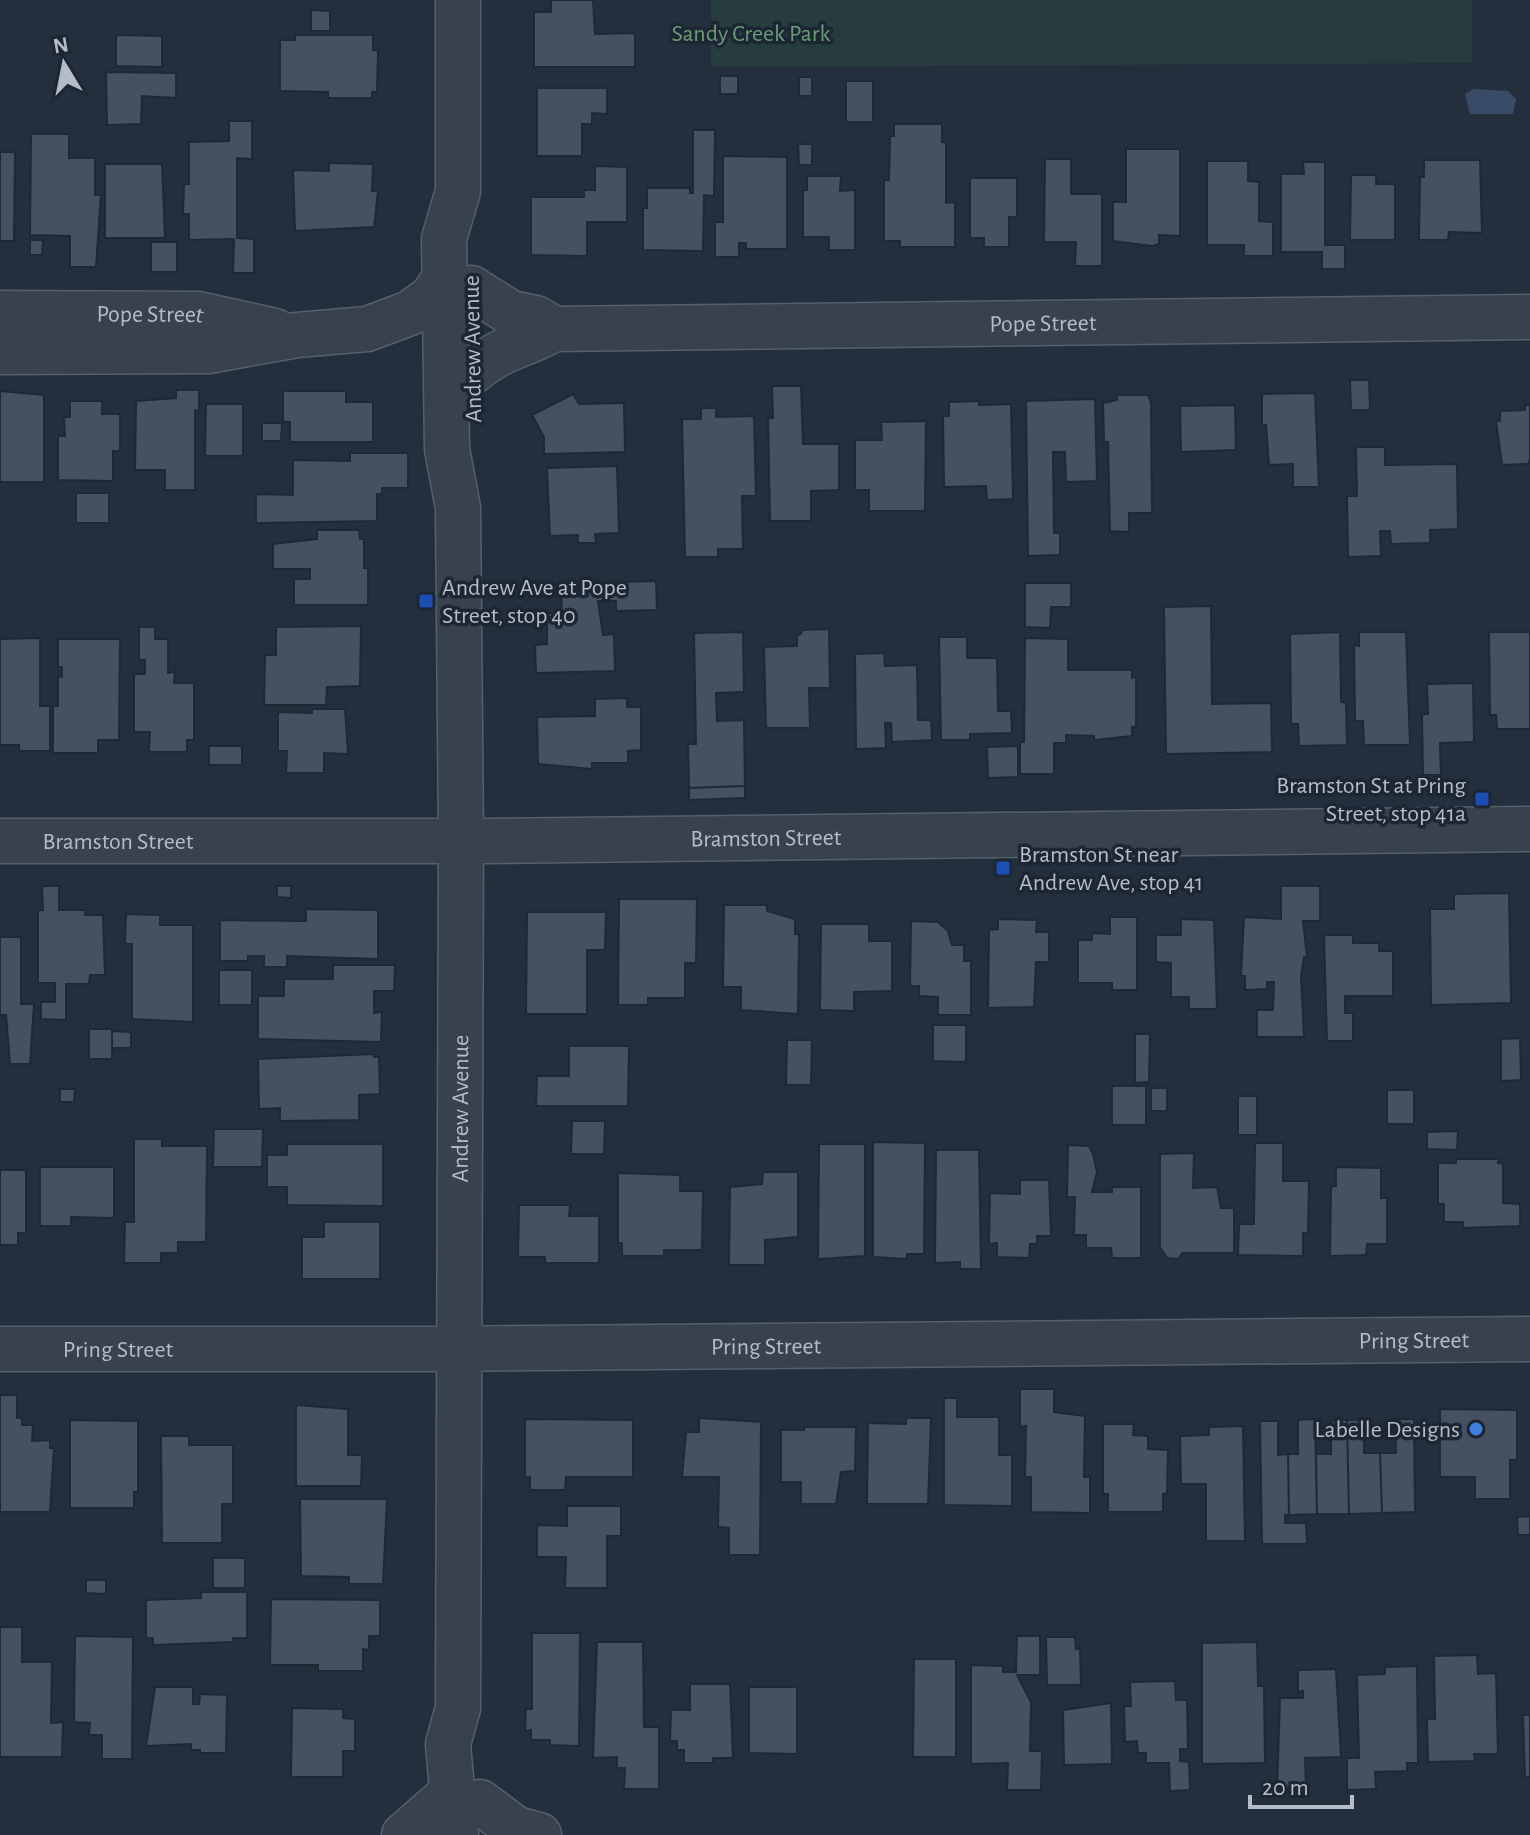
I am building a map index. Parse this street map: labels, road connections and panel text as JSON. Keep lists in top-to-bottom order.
{
  "streets": {
    "street": [
      "Pope Street",
      "Andrew Avenue",
      "Bramston Street",
      "Pring Street"
    ]
  },
  "crossings": [
    ["Pope Street", "Andrew Avenue"],
    ["Andrew Avenue", "Bramston Street"],
    ["Andrew Avenue", "Pring Street"]
  ],
  "parks": ["Sandy Creek Park"],
  "places": {
    "transit": ["Andrew Ave at Pope Street, stop 40", "Bramston St at Pring Street, stop 41a", "Bramston St near Andrew Ave, stop 41"],
    "other": ["Labelle Designs"]
  },
  "scale_bar": "20 m",
  "north": "top"
}
